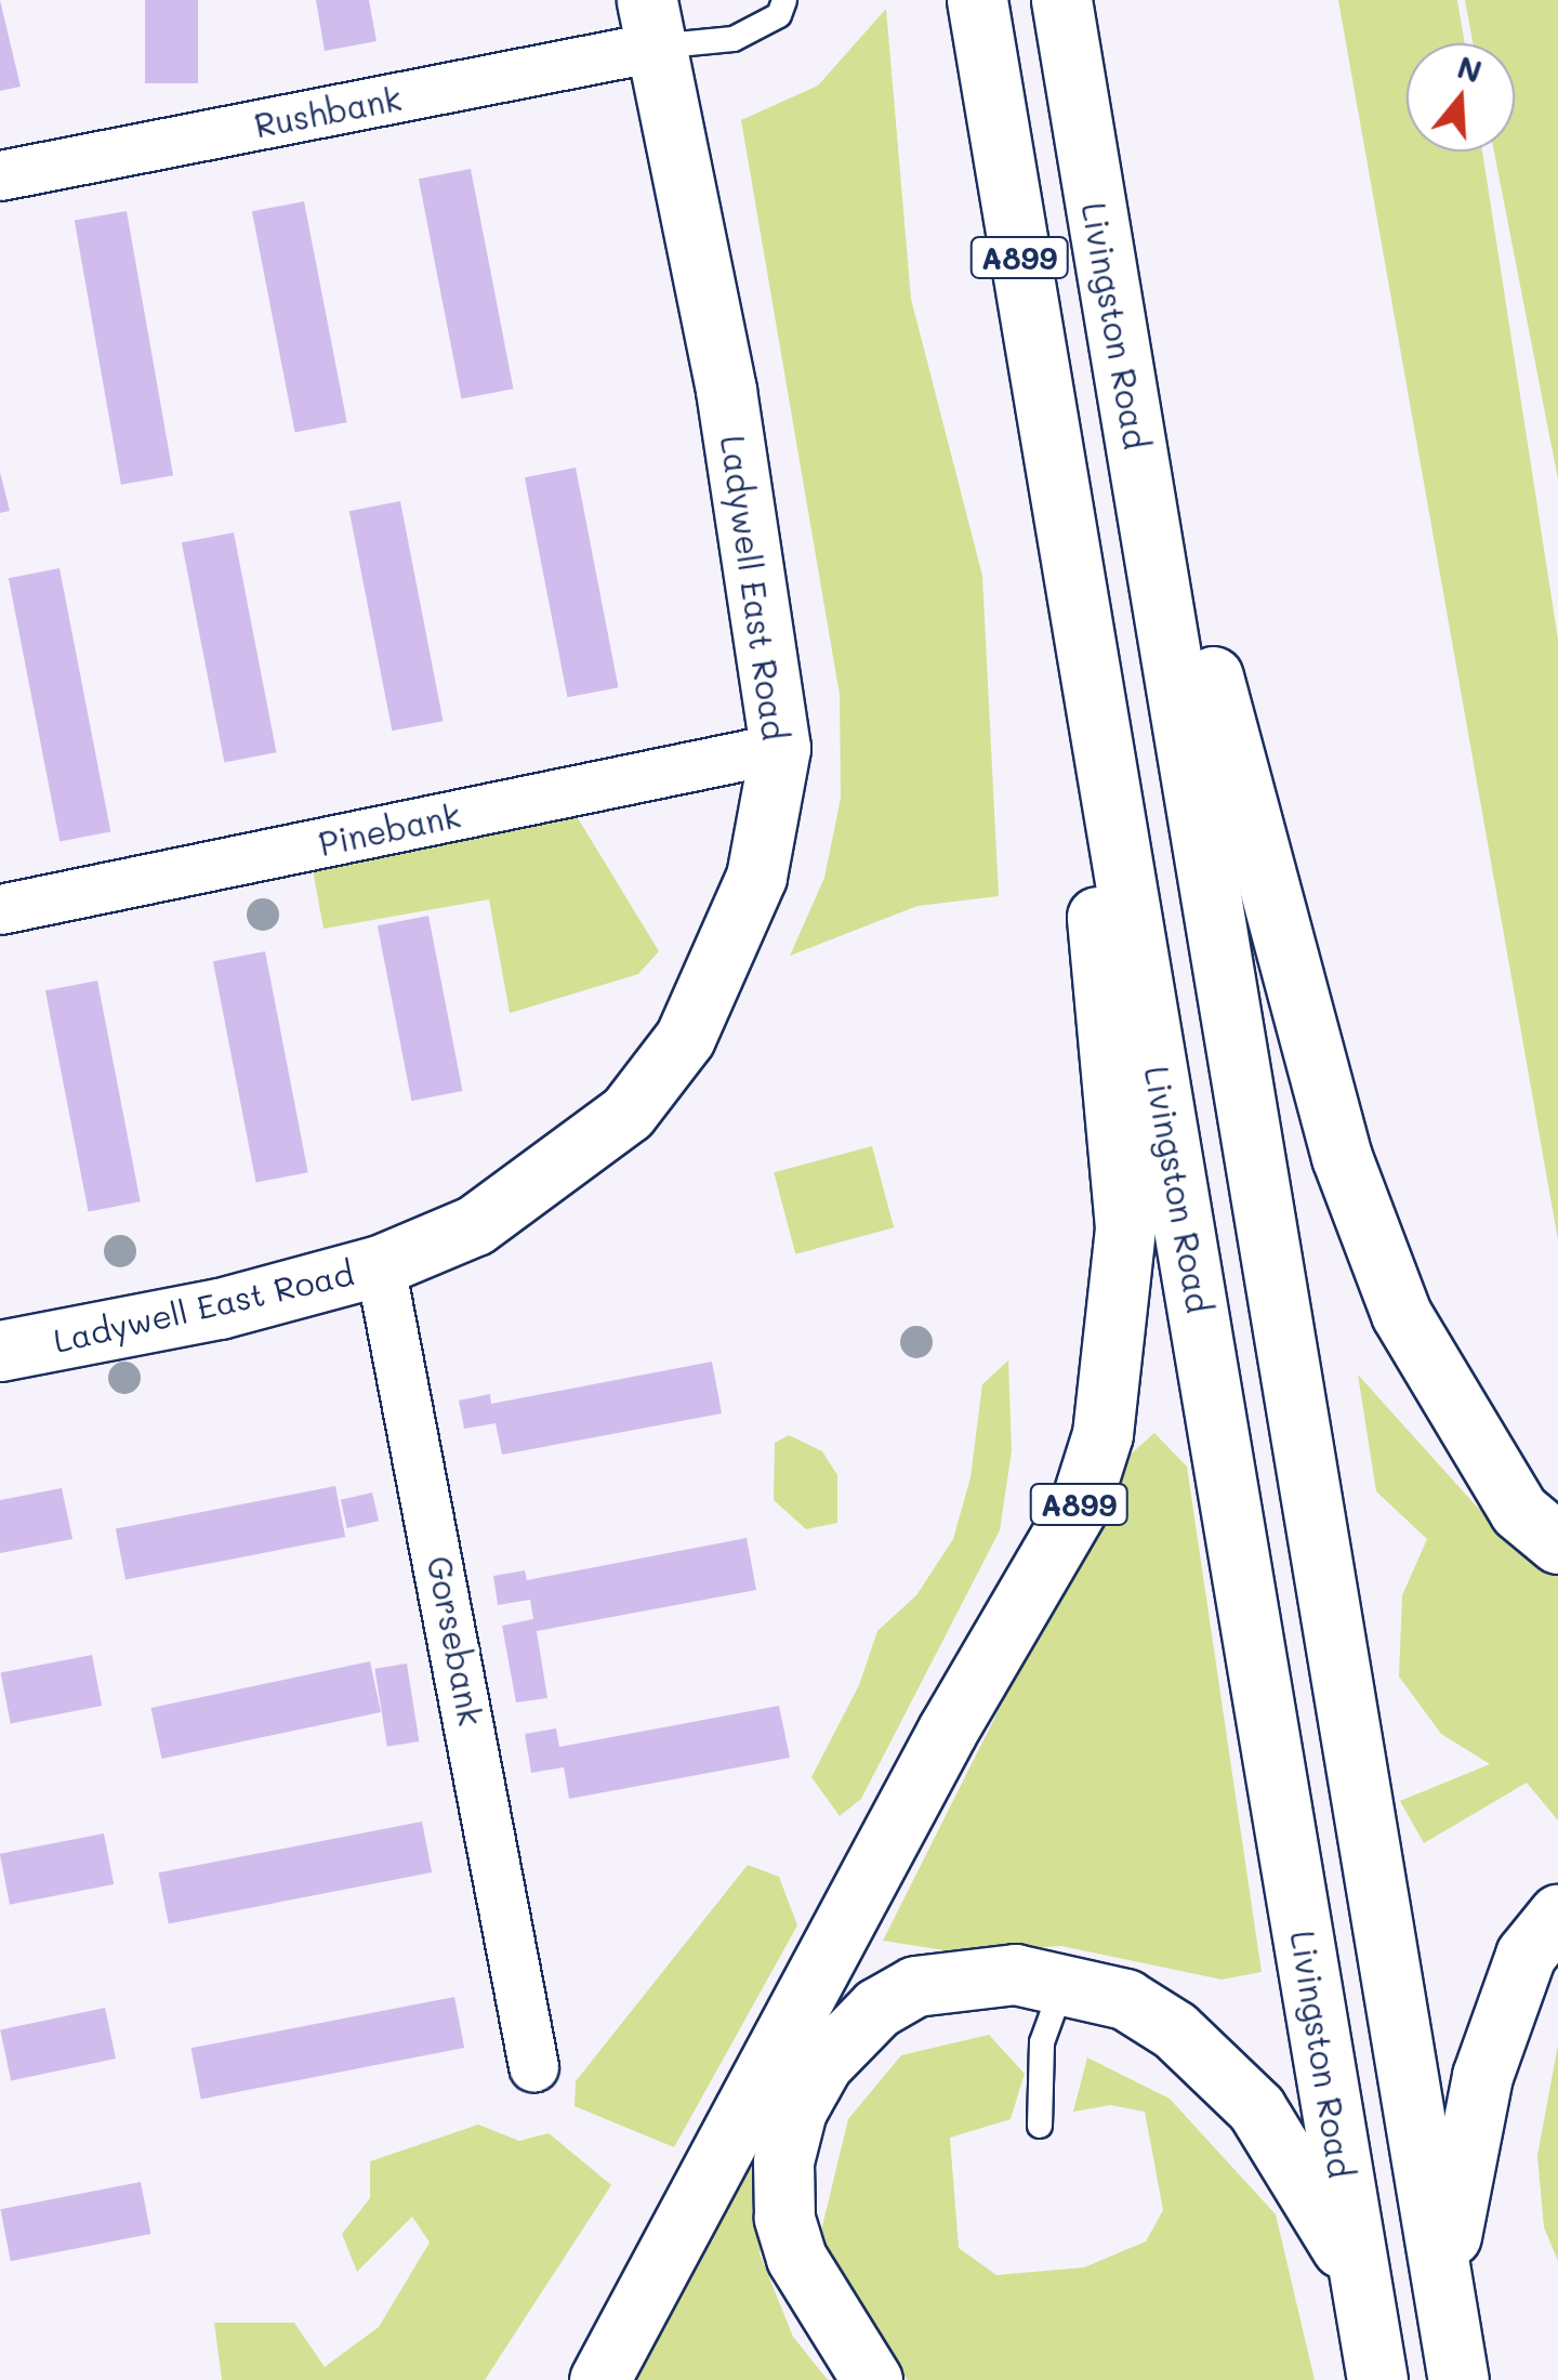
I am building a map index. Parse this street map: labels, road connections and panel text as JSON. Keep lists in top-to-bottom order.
{
  "streets": {
    "main road": ["A899", "Livingston Road", "Ladywell East Road"],
    "street": ["Rushbank", "Pinebank", "Gorsebank"]
  },
  "crossings": [
    ["Rushbank", "Ladywell East Road"],
    ["A899", "Livingston Road"],
    ["Ladywell East Road", "Pinebank"],
    ["Ladywell East Road", "Gorsebank"]
  ],
  "north": "top"
}
